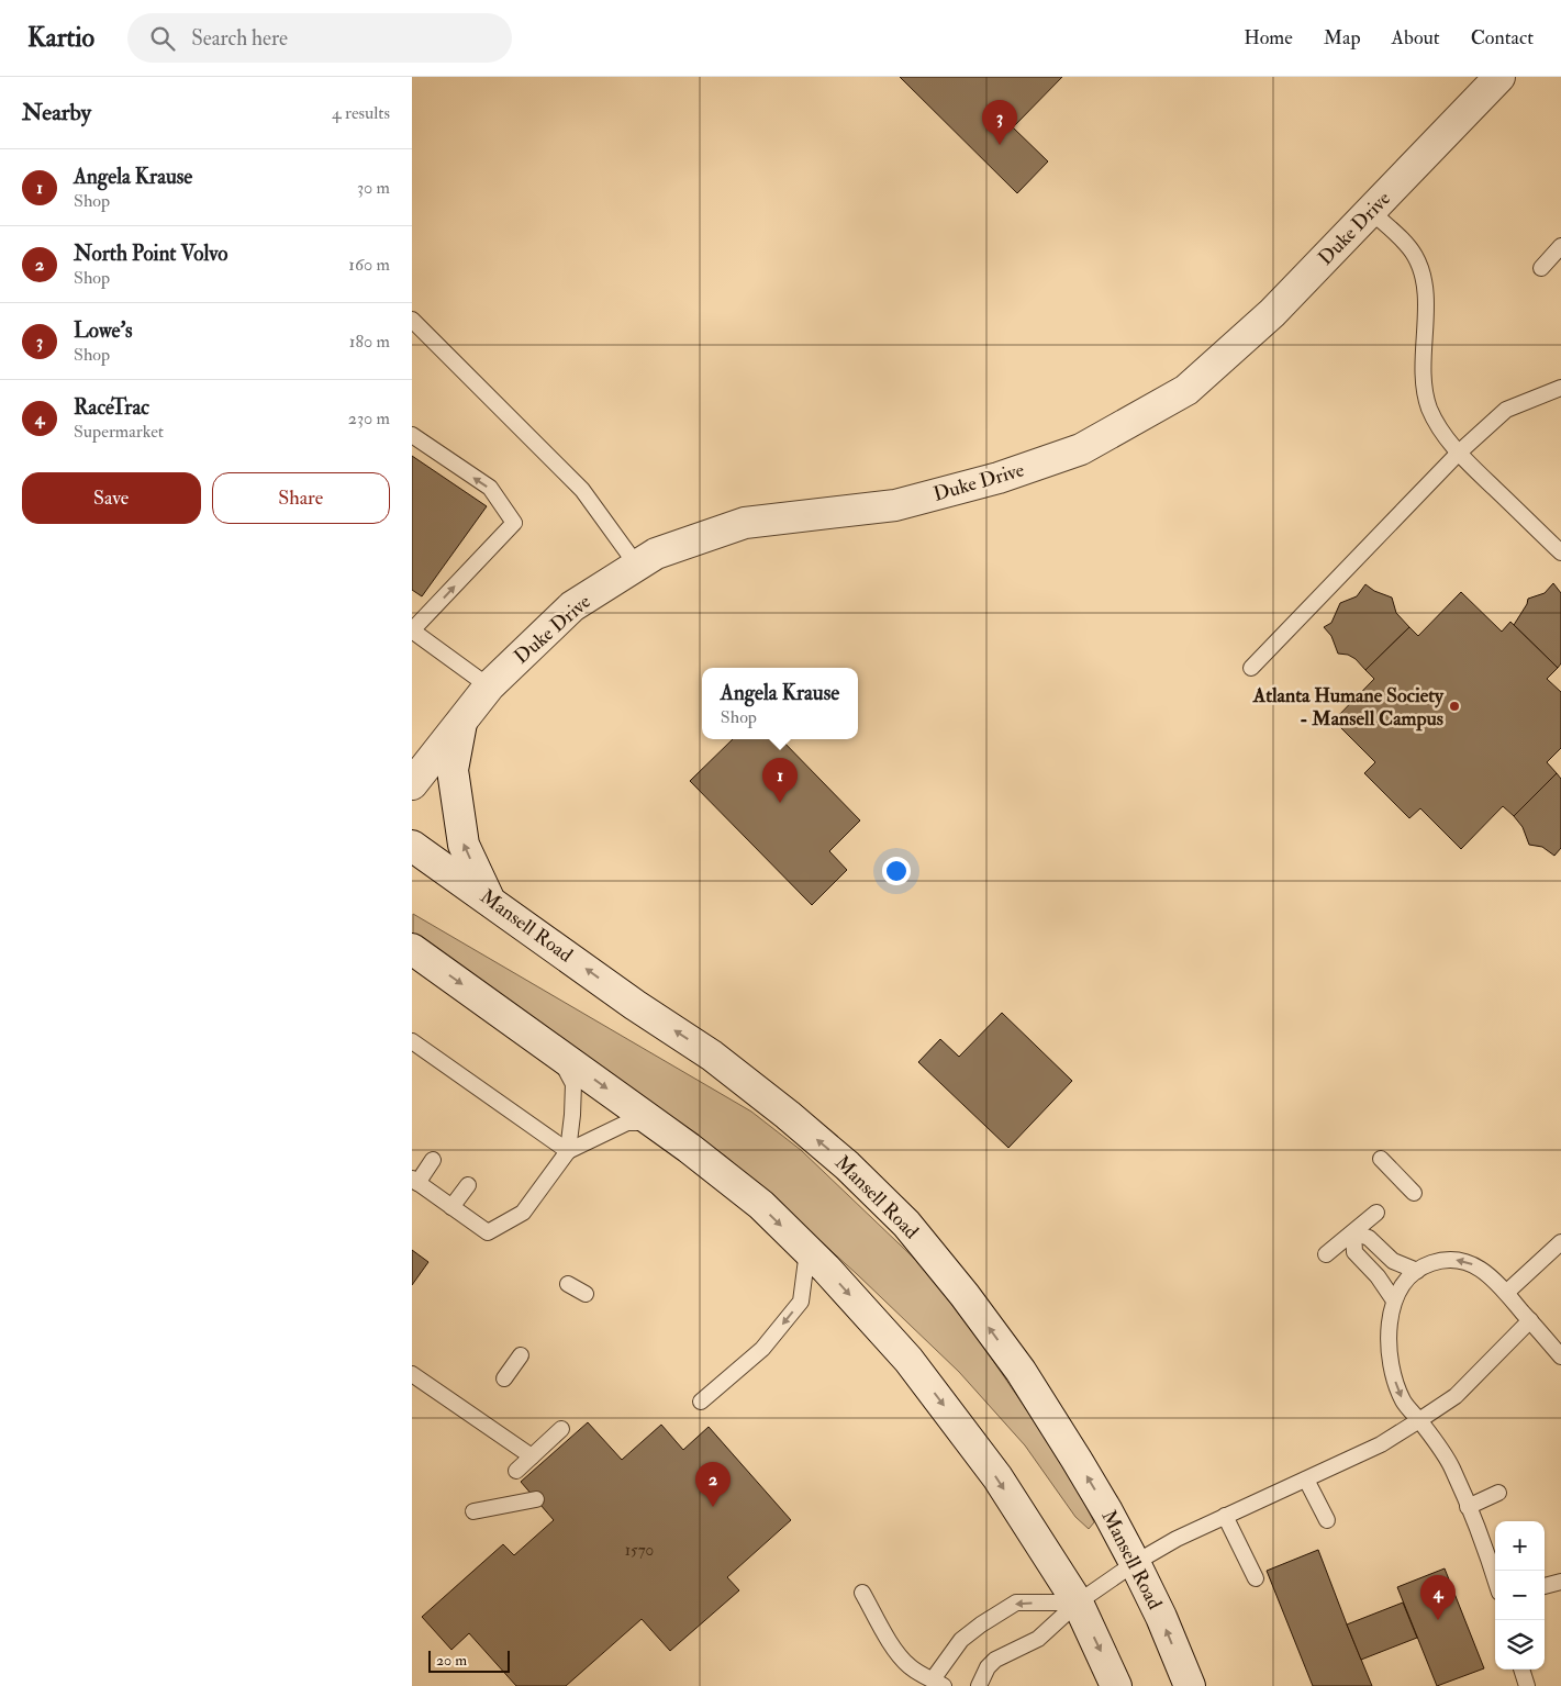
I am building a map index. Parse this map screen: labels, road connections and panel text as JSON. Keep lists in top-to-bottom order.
{
  "streets": {
    "main road": ["Duke Drive", "Mansell Road"]
  },
  "places": ["Atlanta Humane Society - Mansell Campus"],
  "house_numbers": ["1570"],
  "scale_bar": "20 m",
  "page": {
    "header": "Kartio",
    "search": "Search here",
    "nav": [
      "Home",
      "Map",
      "About",
      "Contact"
    ],
    "heading": ["Nearby", "4 results"],
    "pins": [
      "3",
      "1",
      "2",
      "4"
    ],
    "list": [
      {
        "mark": "1",
        "name": "Angela Krause",
        "note": "Shop",
        "value": "30 m"
      },
      {
        "mark": "2",
        "name": "North Point Volvo",
        "note": "Shop",
        "value": "160 m"
      },
      {
        "mark": "3",
        "name": "Lowe's",
        "note": "Shop",
        "value": "180 m"
      },
      {
        "mark": "4",
        "name": "RaceTrac",
        "note": "Supermarket",
        "value": "230 m"
      }
    ],
    "buttons": ["Save", "Share"],
    "popup": ["Angela Krause", "Shop"],
    "map_buttons": ["+", "−"],
    "scale": "20 m"
  }
}
